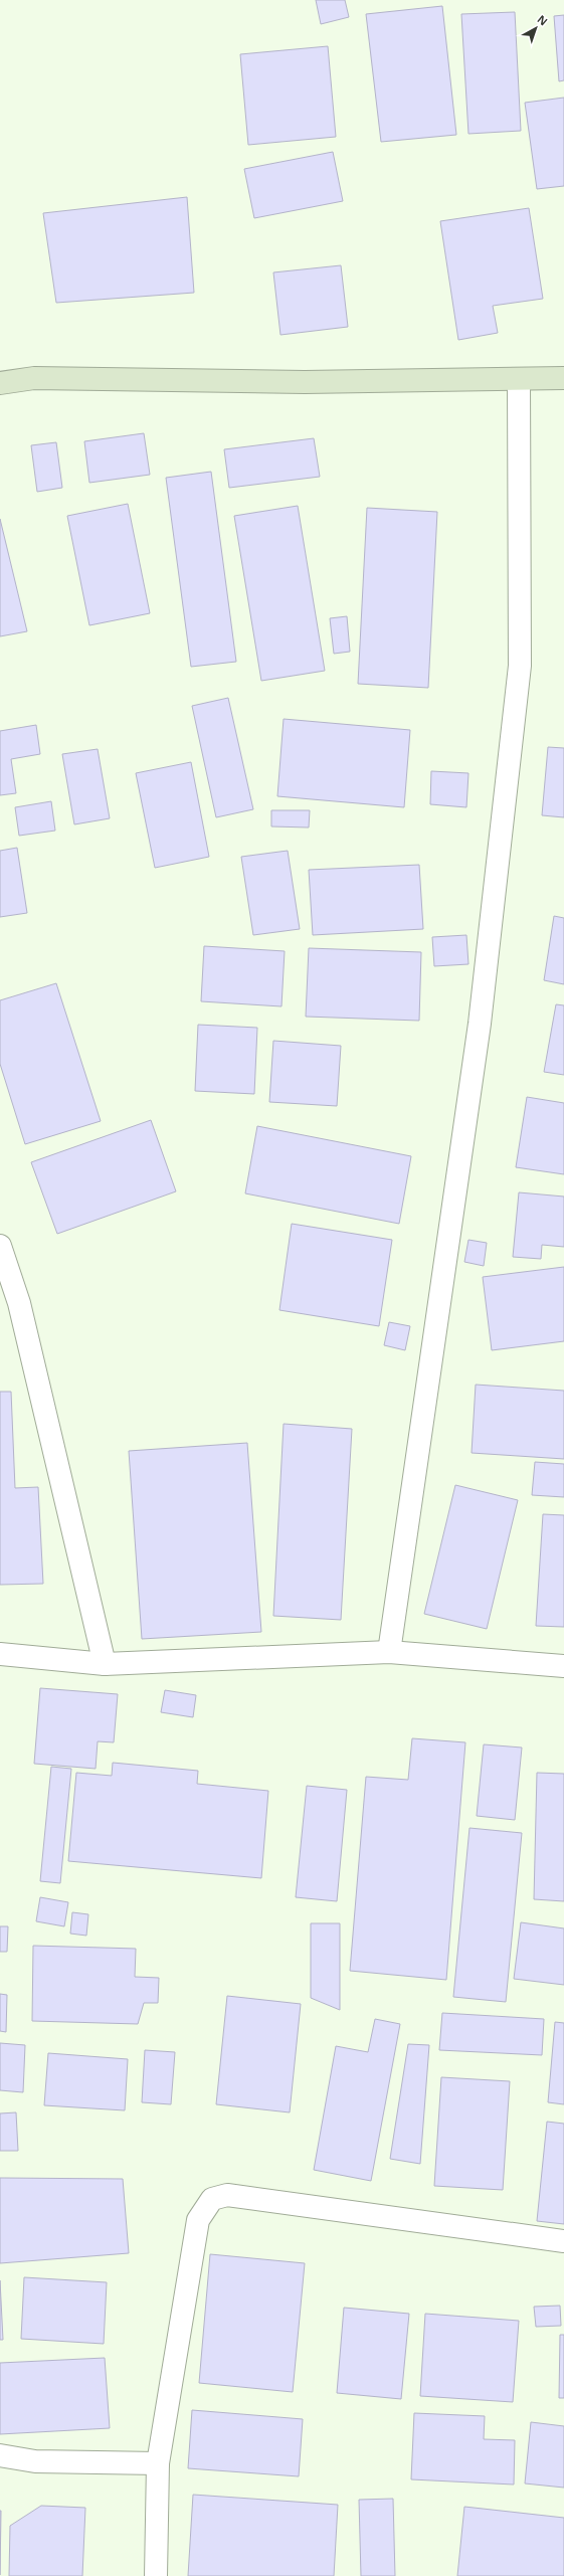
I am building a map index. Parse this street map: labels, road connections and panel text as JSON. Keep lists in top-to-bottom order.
{
  "north": "top right"
}
